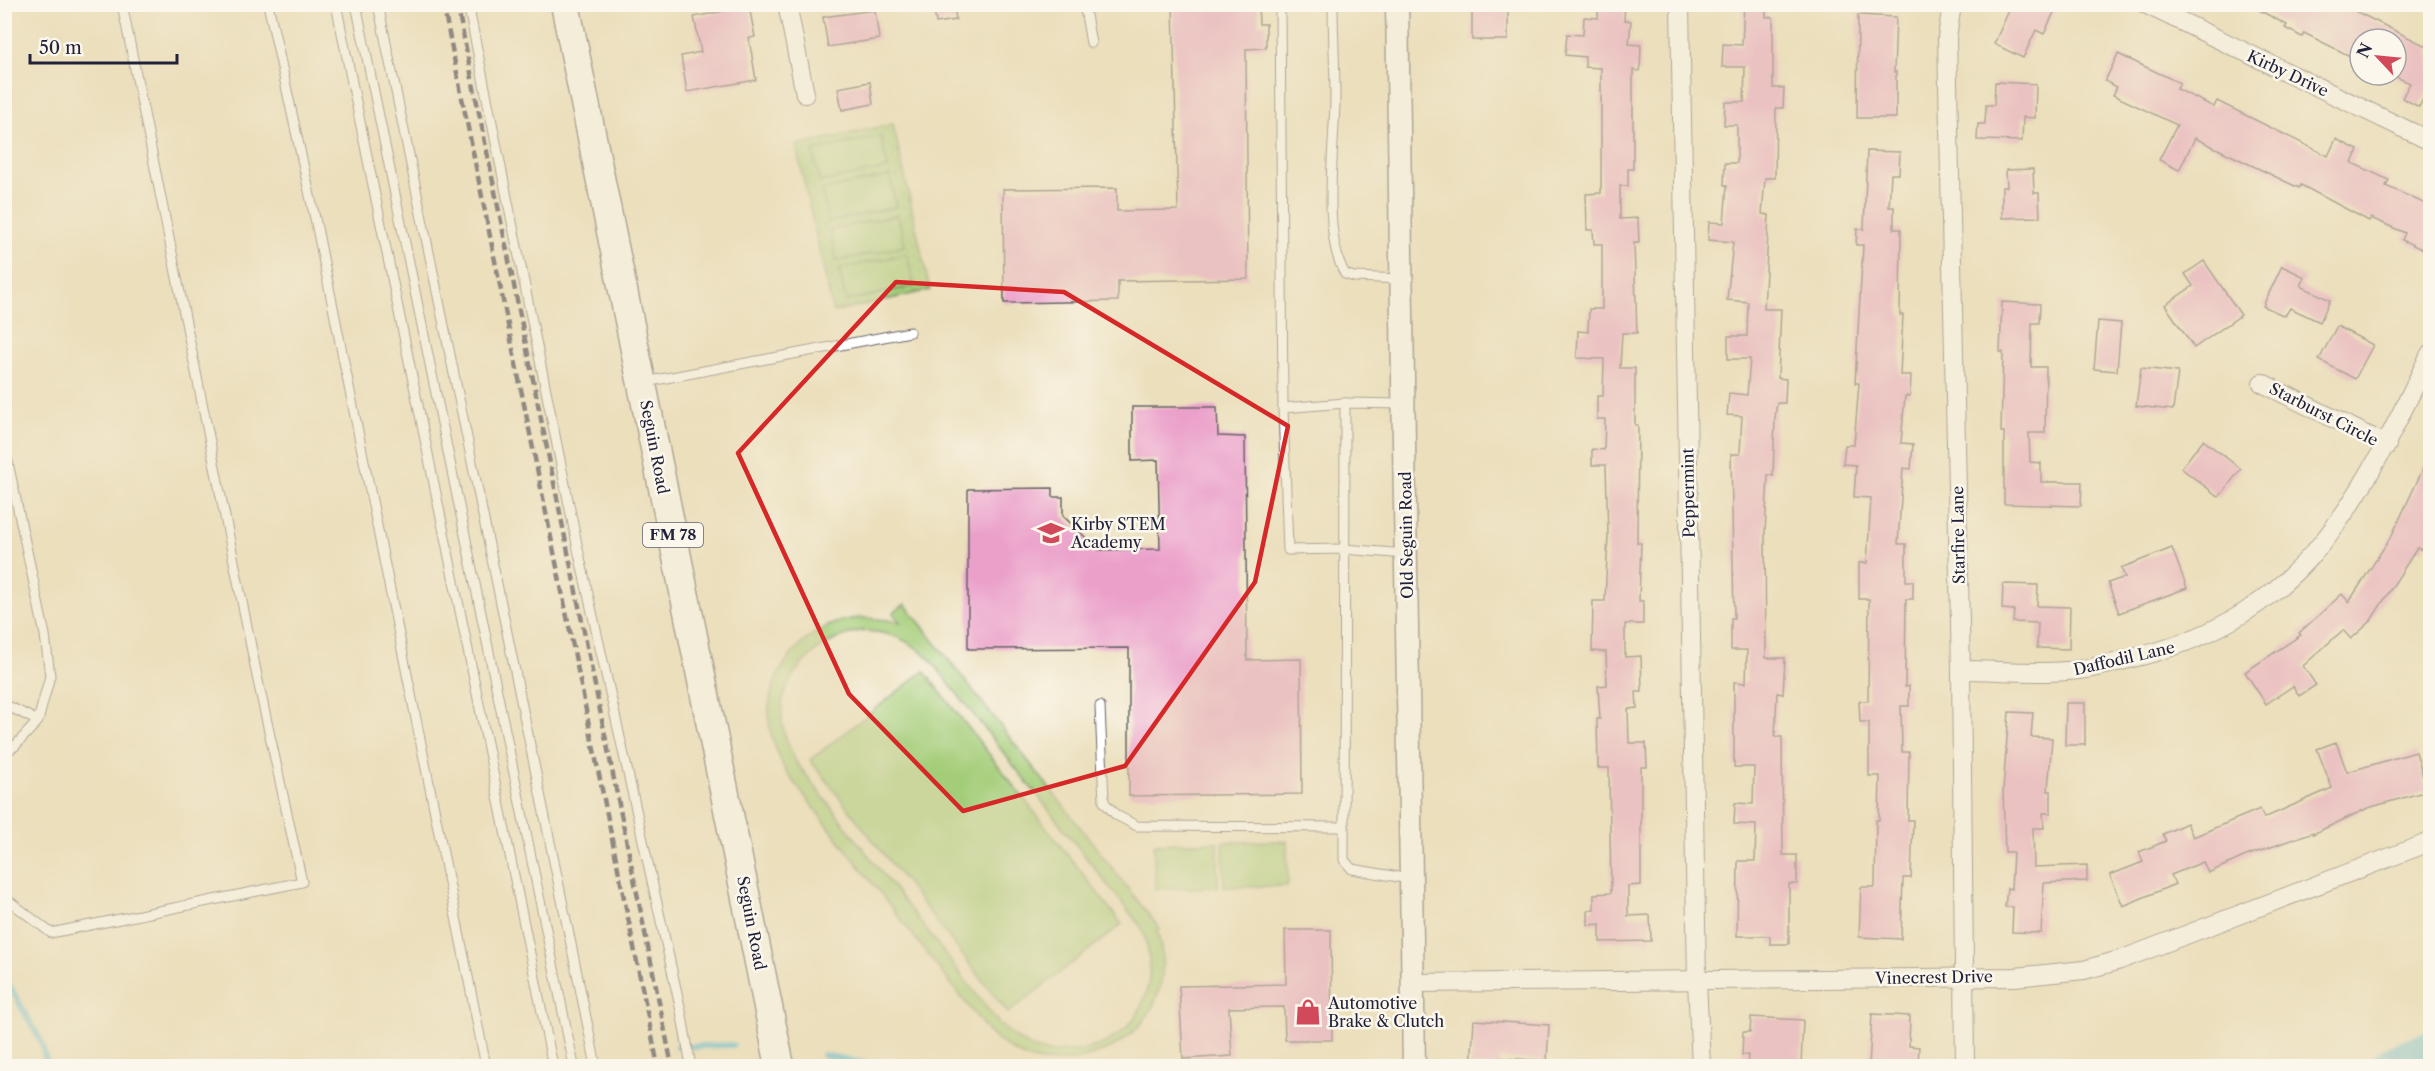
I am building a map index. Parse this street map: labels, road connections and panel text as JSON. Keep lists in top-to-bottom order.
{
  "streets": {
    "main road": ["Seguin Road", "FM 78"],
    "street": [
      "Kirby Drive",
      "Starburst Circle",
      "Peppermint",
      "Old Seguin Road",
      "Starfire Lane",
      "Daffodil Lane",
      "Vinecrest Drive"
    ]
  },
  "crossings": [
    ["Starburst Circle", "Daffodil Lane"],
    ["Peppermint", "Vinecrest Drive"],
    ["Old Seguin Road", "Vinecrest Drive"],
    ["Starfire Lane", "Daffodil Lane"],
    ["Starfire Lane", "Vinecrest Drive"]
  ],
  "places": {
    "school or university": ["Kirby STEM Academy"],
    "shop": ["Automotive Brake & Clutch"]
  },
  "scale_bar": "50 m",
  "north": "top left"
}
